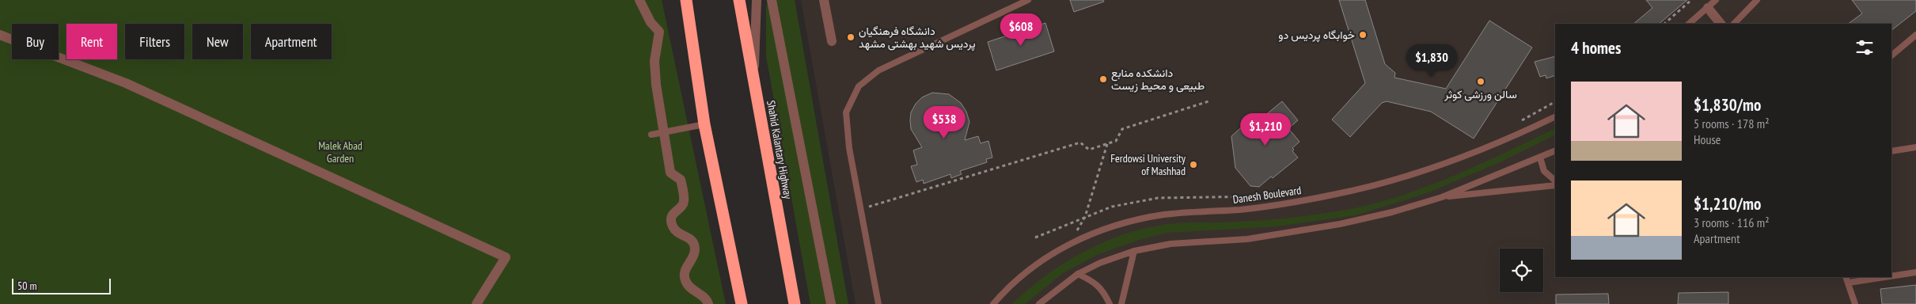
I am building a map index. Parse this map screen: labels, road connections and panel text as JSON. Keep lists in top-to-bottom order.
{
  "streets": {
    "highway": ["Shahid Kalantary Highway"],
    "lane": ["Danesh Boulevard"]
  },
  "parks": ["Malek Abad Garden"],
  "places": [
    "خوابگاه پردیس دو",
    "دانشگاه فرهنگیان پردیس شهید بهشتی مشهد",
    "دانشکده منابع طبیعی و محیط زیست",
    "سالن ورزشی کوثر",
    "Ferdowsi University of Mashhad"
  ],
  "scale_bar": "50 m",
  "page": {
    "price": [
      "$608",
      "$1,830",
      "$538",
      "$1,210"
    ],
    "chip": [
      "Buy",
      "Rent",
      "Filters",
      "New",
      "Apartment"
    ],
    "heading": "4 homes",
    "list": [
      {
        "name": "$1,830/mo",
        "note": "5 rooms · 178 m² · House"
      },
      {
        "name": "$1,210/mo",
        "note": "3 rooms · 116 m² · Apartment"
      }
    ],
    "scale": "50 m"
  }
}
